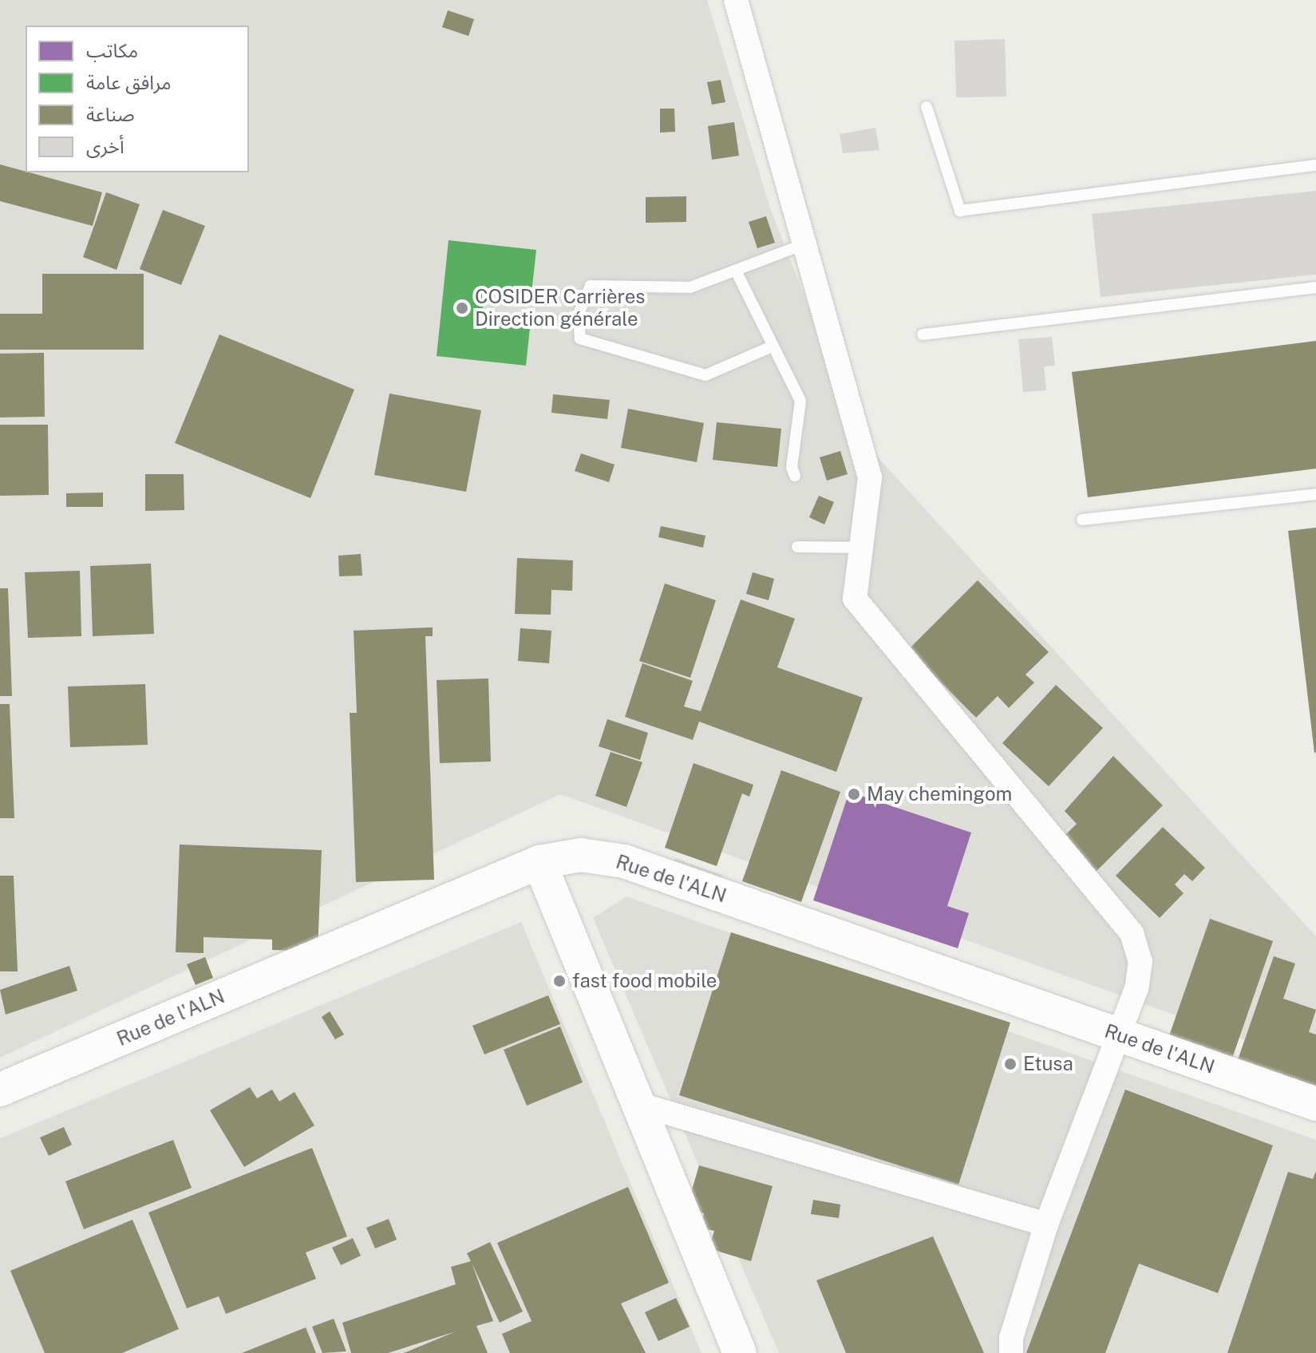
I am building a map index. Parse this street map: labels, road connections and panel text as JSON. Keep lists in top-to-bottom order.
{
  "streets": {
    "street": ["Rue de l'ALN"]
  },
  "places": [
    "COSIDER Carrières Direction générale",
    "May chemingom",
    "fast food mobile",
    "Etusa"
  ],
  "legend": [
    "مكاتب",
    "مرافق عامة",
    "صناعة",
    "أخرى"
  ]
}
